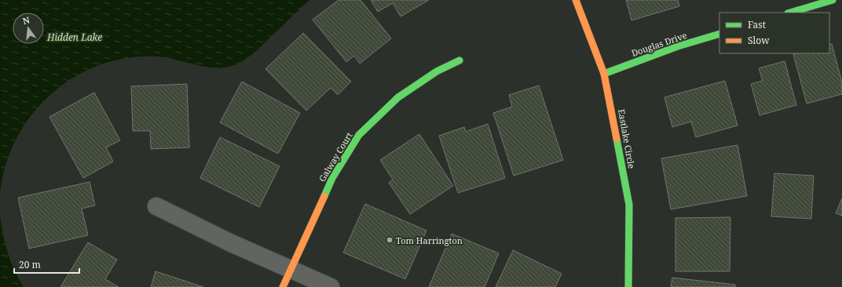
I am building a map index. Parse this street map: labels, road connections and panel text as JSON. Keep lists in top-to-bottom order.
{
  "streets": {
    "street": ["Douglas Drive", "Eastlake Circle", "Galway Court"]
  },
  "crossings": [
    ["Douglas Drive", "Eastlake Circle"]
  ],
  "water": ["Hidden Lake"],
  "places": ["Tom Harrington"],
  "legend": ["Fast", "Slow"],
  "scale_bar": "20 m",
  "north": "top"
}
